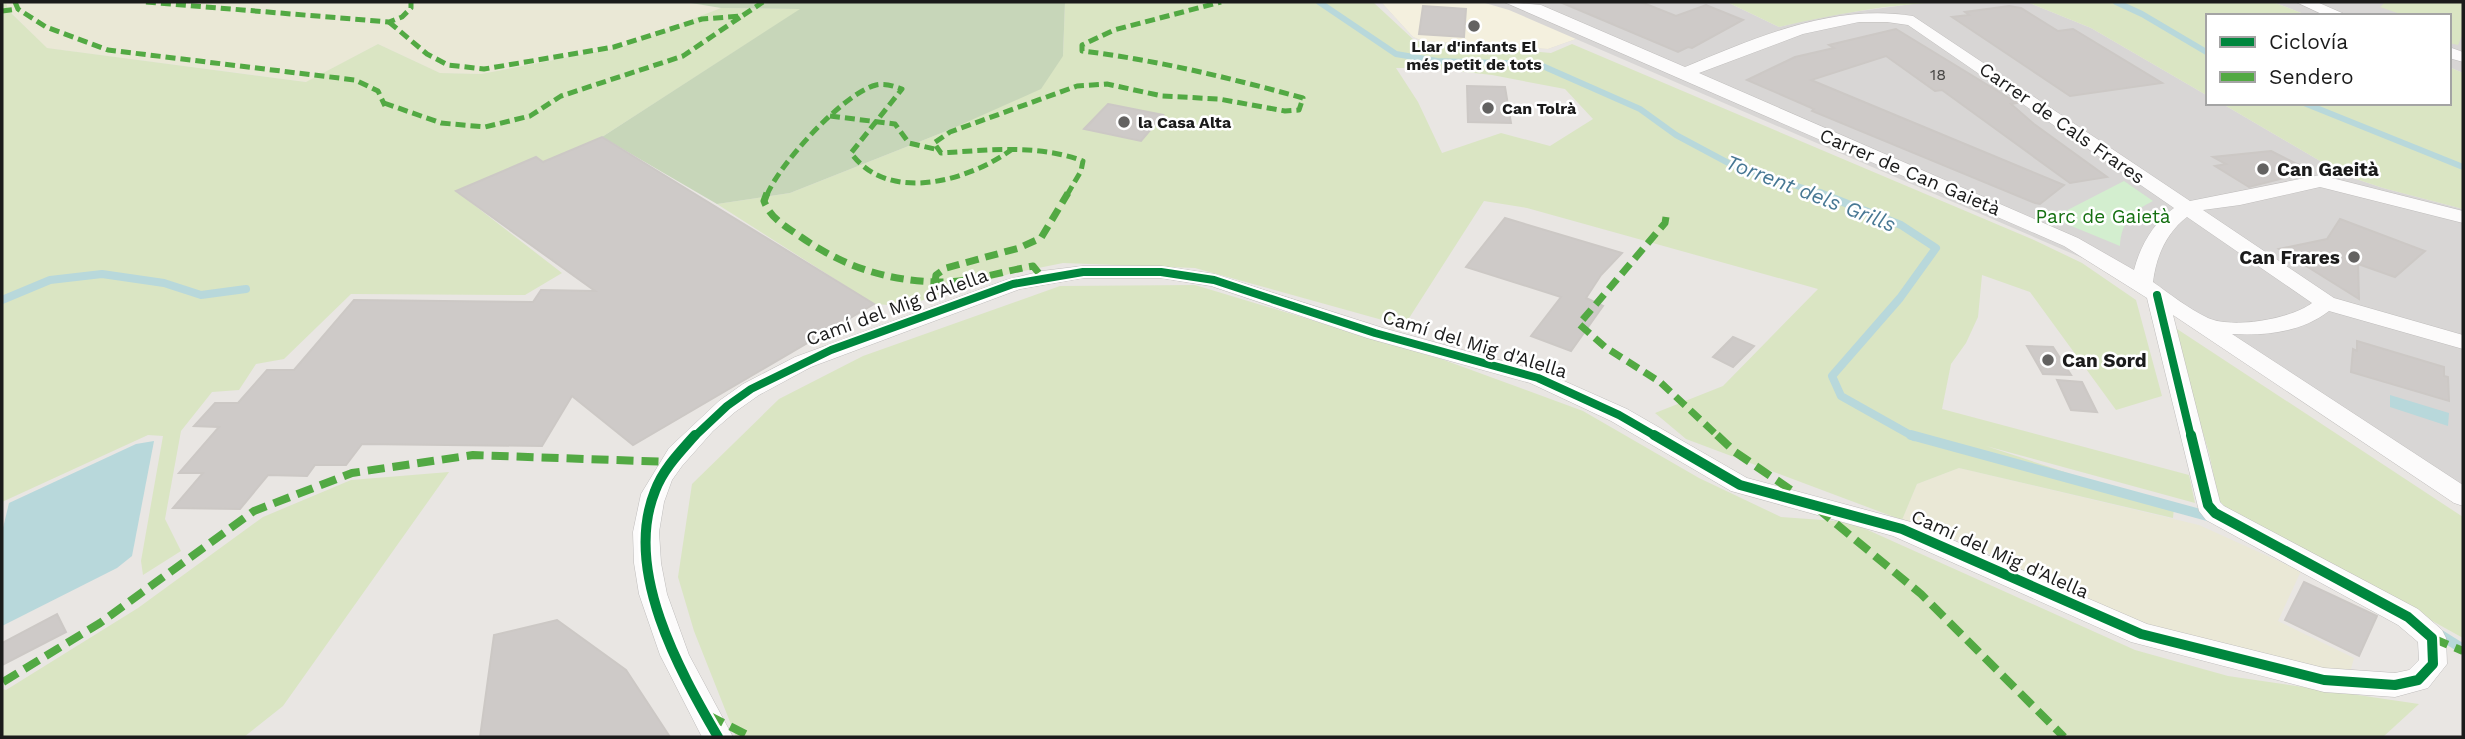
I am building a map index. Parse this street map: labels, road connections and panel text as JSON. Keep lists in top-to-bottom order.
{
  "streets": {
    "street": ["Carrer de Cals Frares", "Carrer de Can Gaietà", "Camí del Mig d'Alella"]
  },
  "crossings": [
    ["Carrer de Cals Frares", "Carrer de Can Gaietà"],
    ["Carrer de Cals Frares", "Camí del Mig d'Alella"],
    ["Carrer de Can Gaietà", "Camí del Mig d'Alella"]
  ],
  "water": ["Torrent dels Grills"],
  "parks": ["Parc de Gaietà"],
  "places": [
    "Llar d'infants El més petit de tots",
    "Can Tolrà",
    "la Casa Alta",
    "Can Gaeità",
    "Can Frares",
    "Can Sord"
  ],
  "house_numbers": ["18"],
  "legend": ["Ciclovía", "Sendero"]
}
